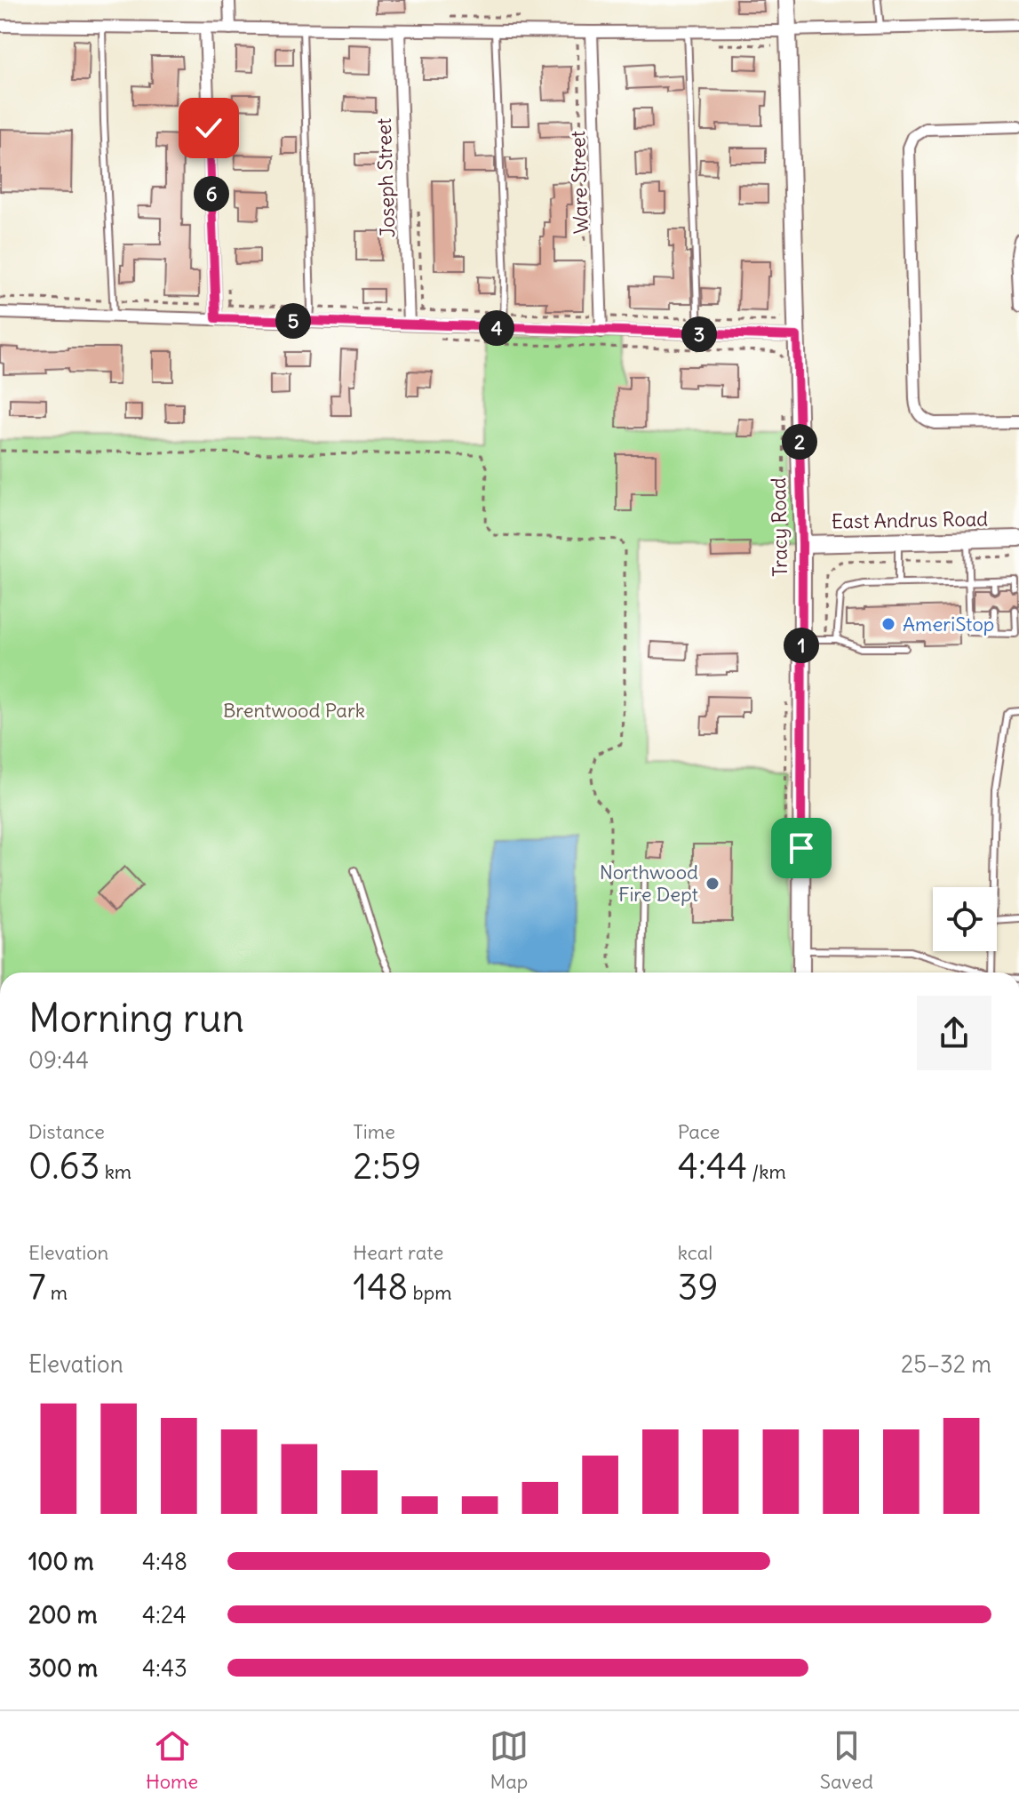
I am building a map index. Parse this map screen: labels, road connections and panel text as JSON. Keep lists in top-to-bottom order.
{
  "streets": {
    "street": [
      "Joseph Street",
      "Ware Street",
      "East Andrus Road",
      "Tracy Road"
    ]
  },
  "crossings": [
    ["East Andrus Road", "Tracy Road"]
  ],
  "parks": ["Brentwood Park"],
  "places": ["AmeriStop", "Northwood Fire Dept"],
  "page": {
    "pins": [
      "6",
      "5",
      "4",
      "3",
      "2",
      "1"
    ],
    "heading": ["Morning run", "09:44"],
    "stats": [
      ["Distance", "0.63 km"],
      ["Time", "2:59"],
      ["Pace", "4:44 /km"],
      ["Elevation", "7 m"],
      ["Heart rate", "148 bpm"],
      ["kcal", "39"]
    ],
    "chart": ["Elevation", "25–32 m"],
    "list": [
      {
        "name": "100 m",
        "note": "4:48"
      },
      {
        "name": "200 m",
        "note": "4:24"
      },
      {
        "name": "300 m",
        "note": "4:43"
      }
    ],
    "tabs": ["Home", "Map", "Saved"]
  }
}
